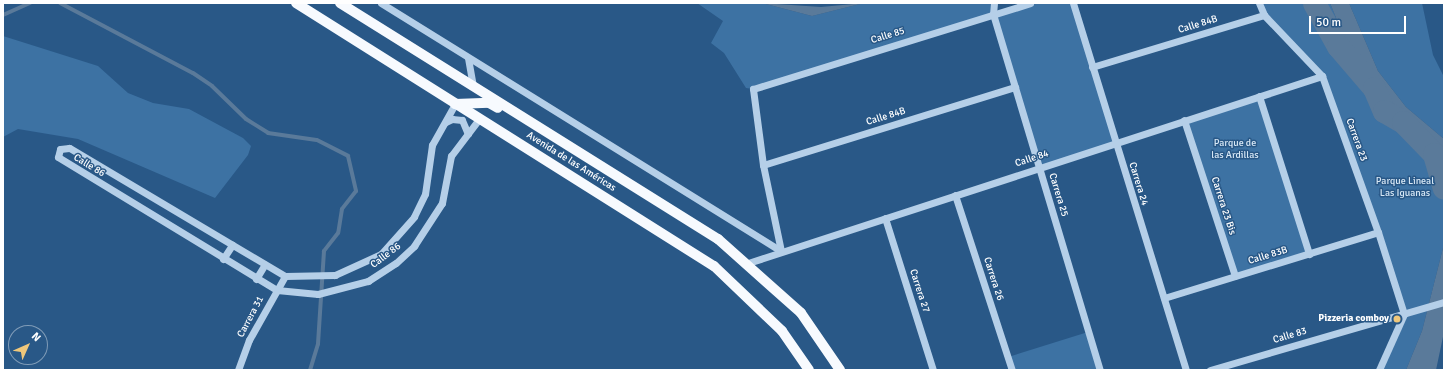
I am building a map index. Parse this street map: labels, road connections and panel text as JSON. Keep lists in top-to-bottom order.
{
  "streets": {
    "main road": ["Avenida de las Américas"],
    "street": [
      "Calle 84B",
      "Calle 85",
      "Carrera 23",
      "Calle 84",
      "Calle 86",
      "Carrera 24",
      "Carrera 25",
      "Carrera 23 Bis",
      "Calle 83B",
      "Carrera 26",
      "Carrera 27",
      "Carrera 31",
      "Calle 83"
    ]
  },
  "crossings": [
    ["Calle 84B", "Calle 85"],
    ["Calle 84B", "Carrera 23"],
    ["Calle 84B", "Carrera 24"],
    ["Calle 84B", "Carrera 25"],
    ["Calle 85", "Carrera 25"],
    ["Carrera 23", "Calle 84"],
    ["Carrera 23", "Calle 83B"],
    ["Carrera 23", "Calle 83"],
    ["Calle 84", "Avenida de las Américas"],
    ["Calle 84", "Carrera 24"],
    ["Calle 84", "Carrera 25"],
    ["Calle 84", "Carrera 23 Bis"],
    ["Calle 84", "Carrera 26"],
    ["Calle 84", "Carrera 27"],
    ["Avenida de las Américas", "Calle 86"],
    ["Calle 86", "Carrera 31"],
    ["Carrera 24", "Calle 83B"],
    ["Carrera 23 Bis", "Calle 83B"]
  ],
  "parks": ["Parque de las Ardillas", "Parque Lineal Las Iguanas"],
  "places": ["Pizzeria comboy"],
  "scale_bar": "50 m",
  "north": "top right"
}
